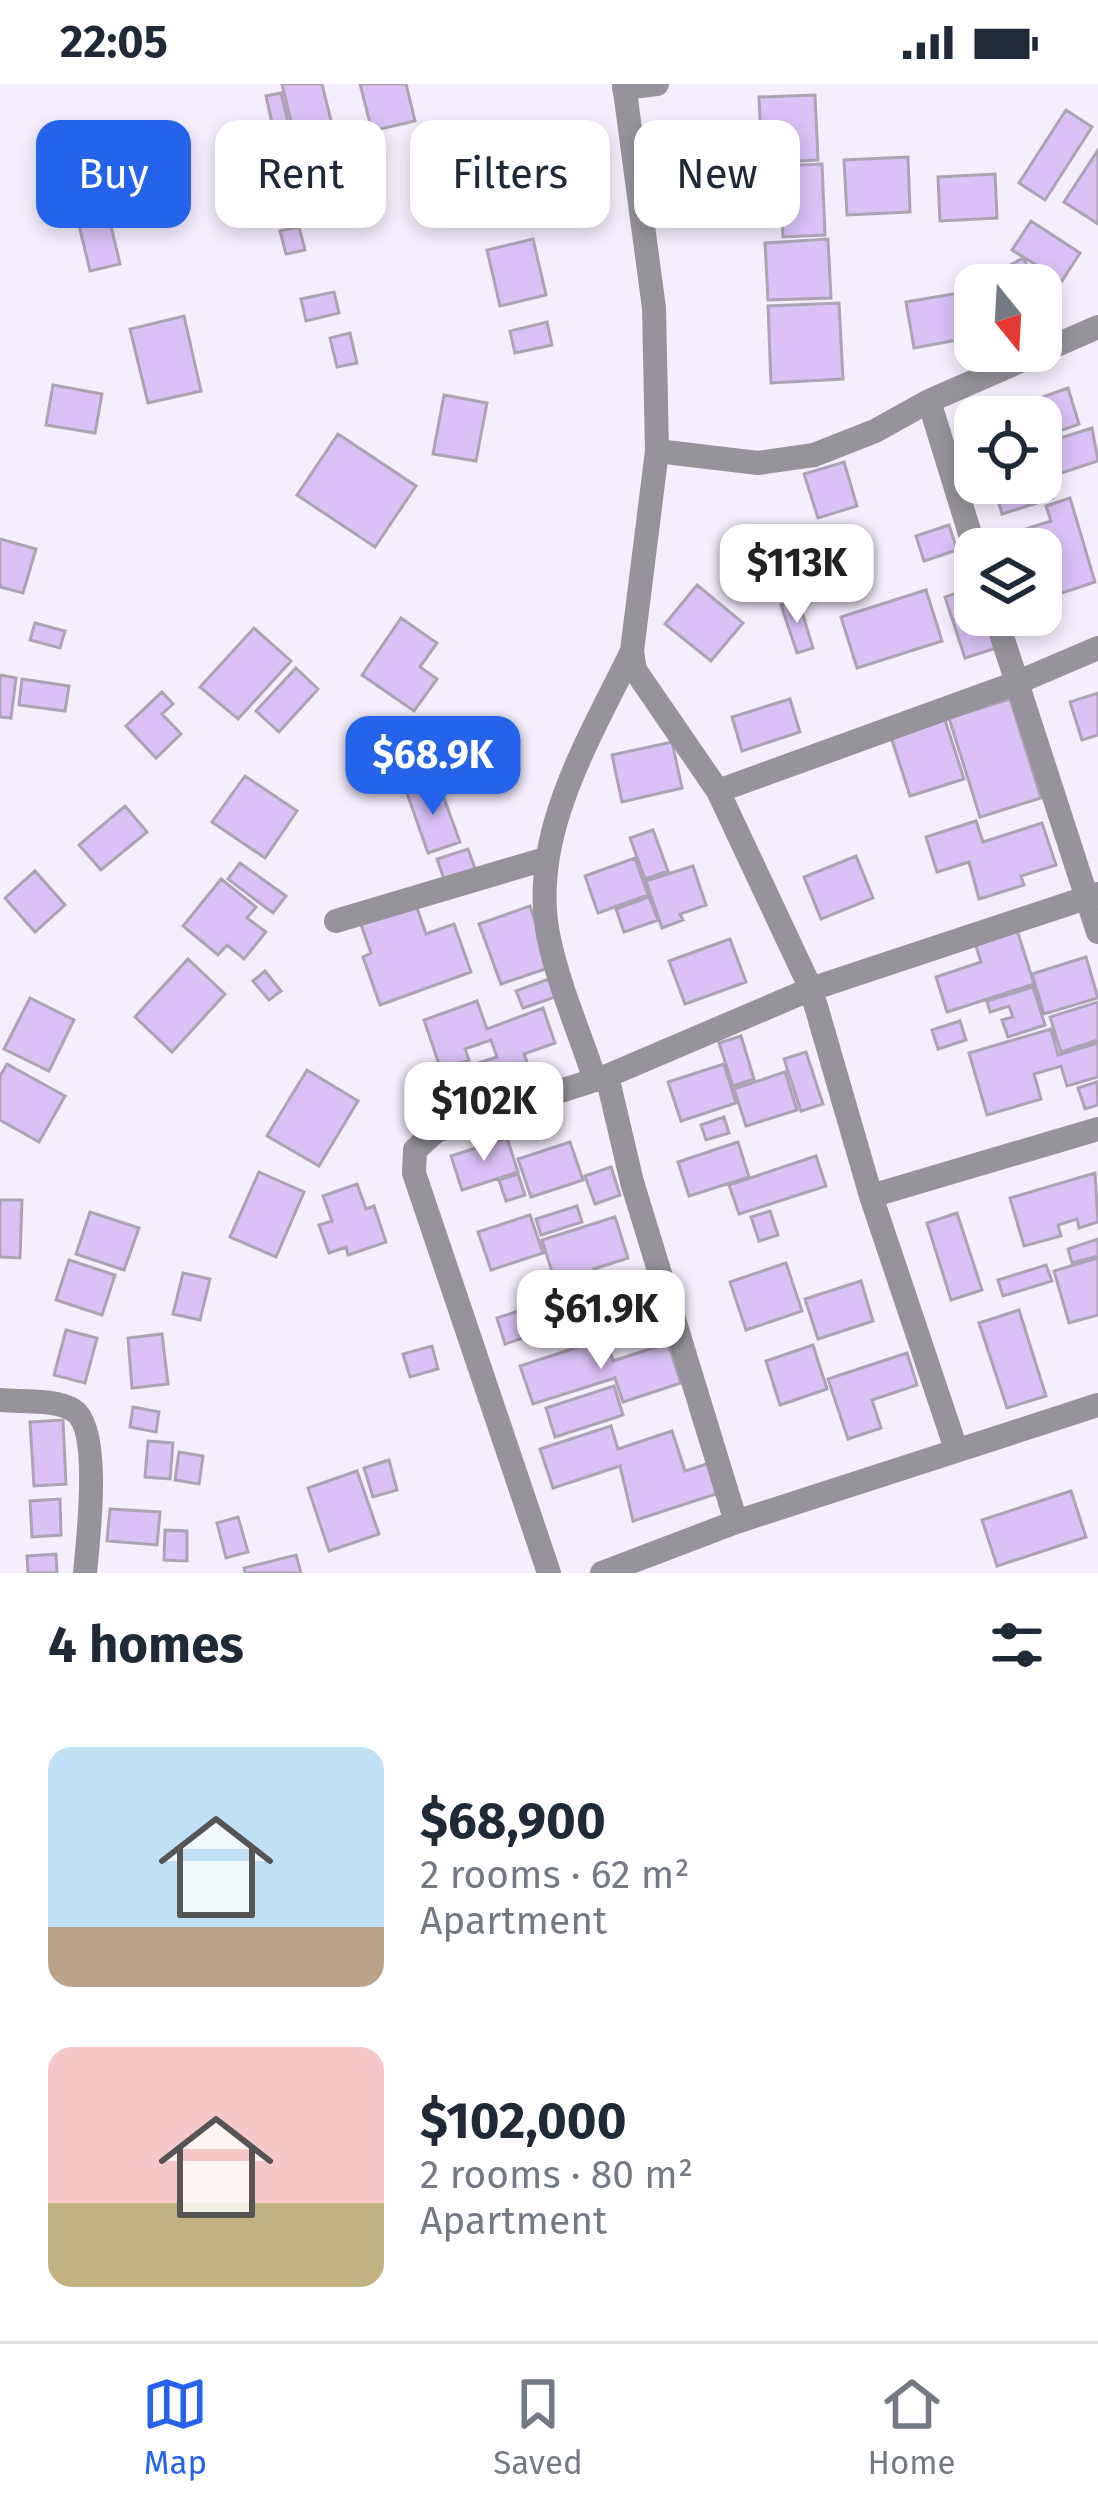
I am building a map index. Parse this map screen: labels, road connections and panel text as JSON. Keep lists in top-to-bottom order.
{
  "north": "bottom",
  "page": {
    "status": "22:05",
    "chip": [
      "Buy",
      "Rent",
      "Filters",
      "New"
    ],
    "price": [
      "$113K",
      "$68.9K",
      "$102K",
      "$61.9K"
    ],
    "heading": "4 homes",
    "list": [
      {
        "name": "$68,900",
        "note": "2 rooms · 62 m² · Apartment"
      },
      {
        "name": "$102,000",
        "note": "2 rooms · 80 m² · Apartment"
      }
    ],
    "tabs": ["Map", "Saved", "Home"]
  }
}
